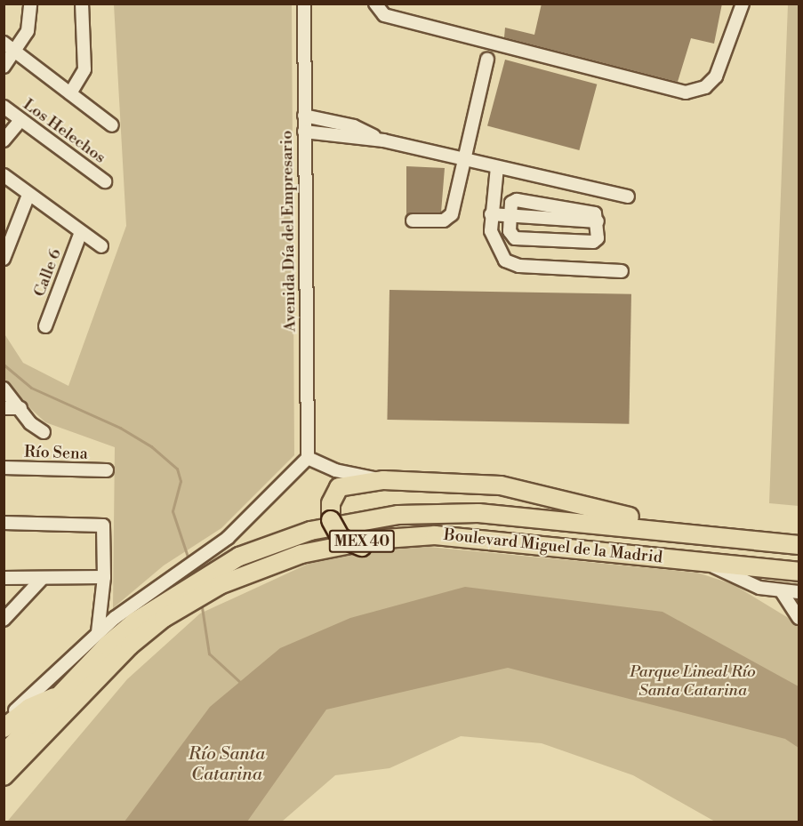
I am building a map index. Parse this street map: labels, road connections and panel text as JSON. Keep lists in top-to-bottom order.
{
  "streets": {
    "highway": ["MEX 40", "Boulevard Miguel de la Madrid"],
    "street": [
      "Los Helechos",
      "Avenida Día del Empresario",
      "Calle 6",
      "Río Sena"
    ]
  },
  "water": ["Río Santa Catarina"],
  "parks": ["Parque Lineal Río Santa Catarina"]
}
